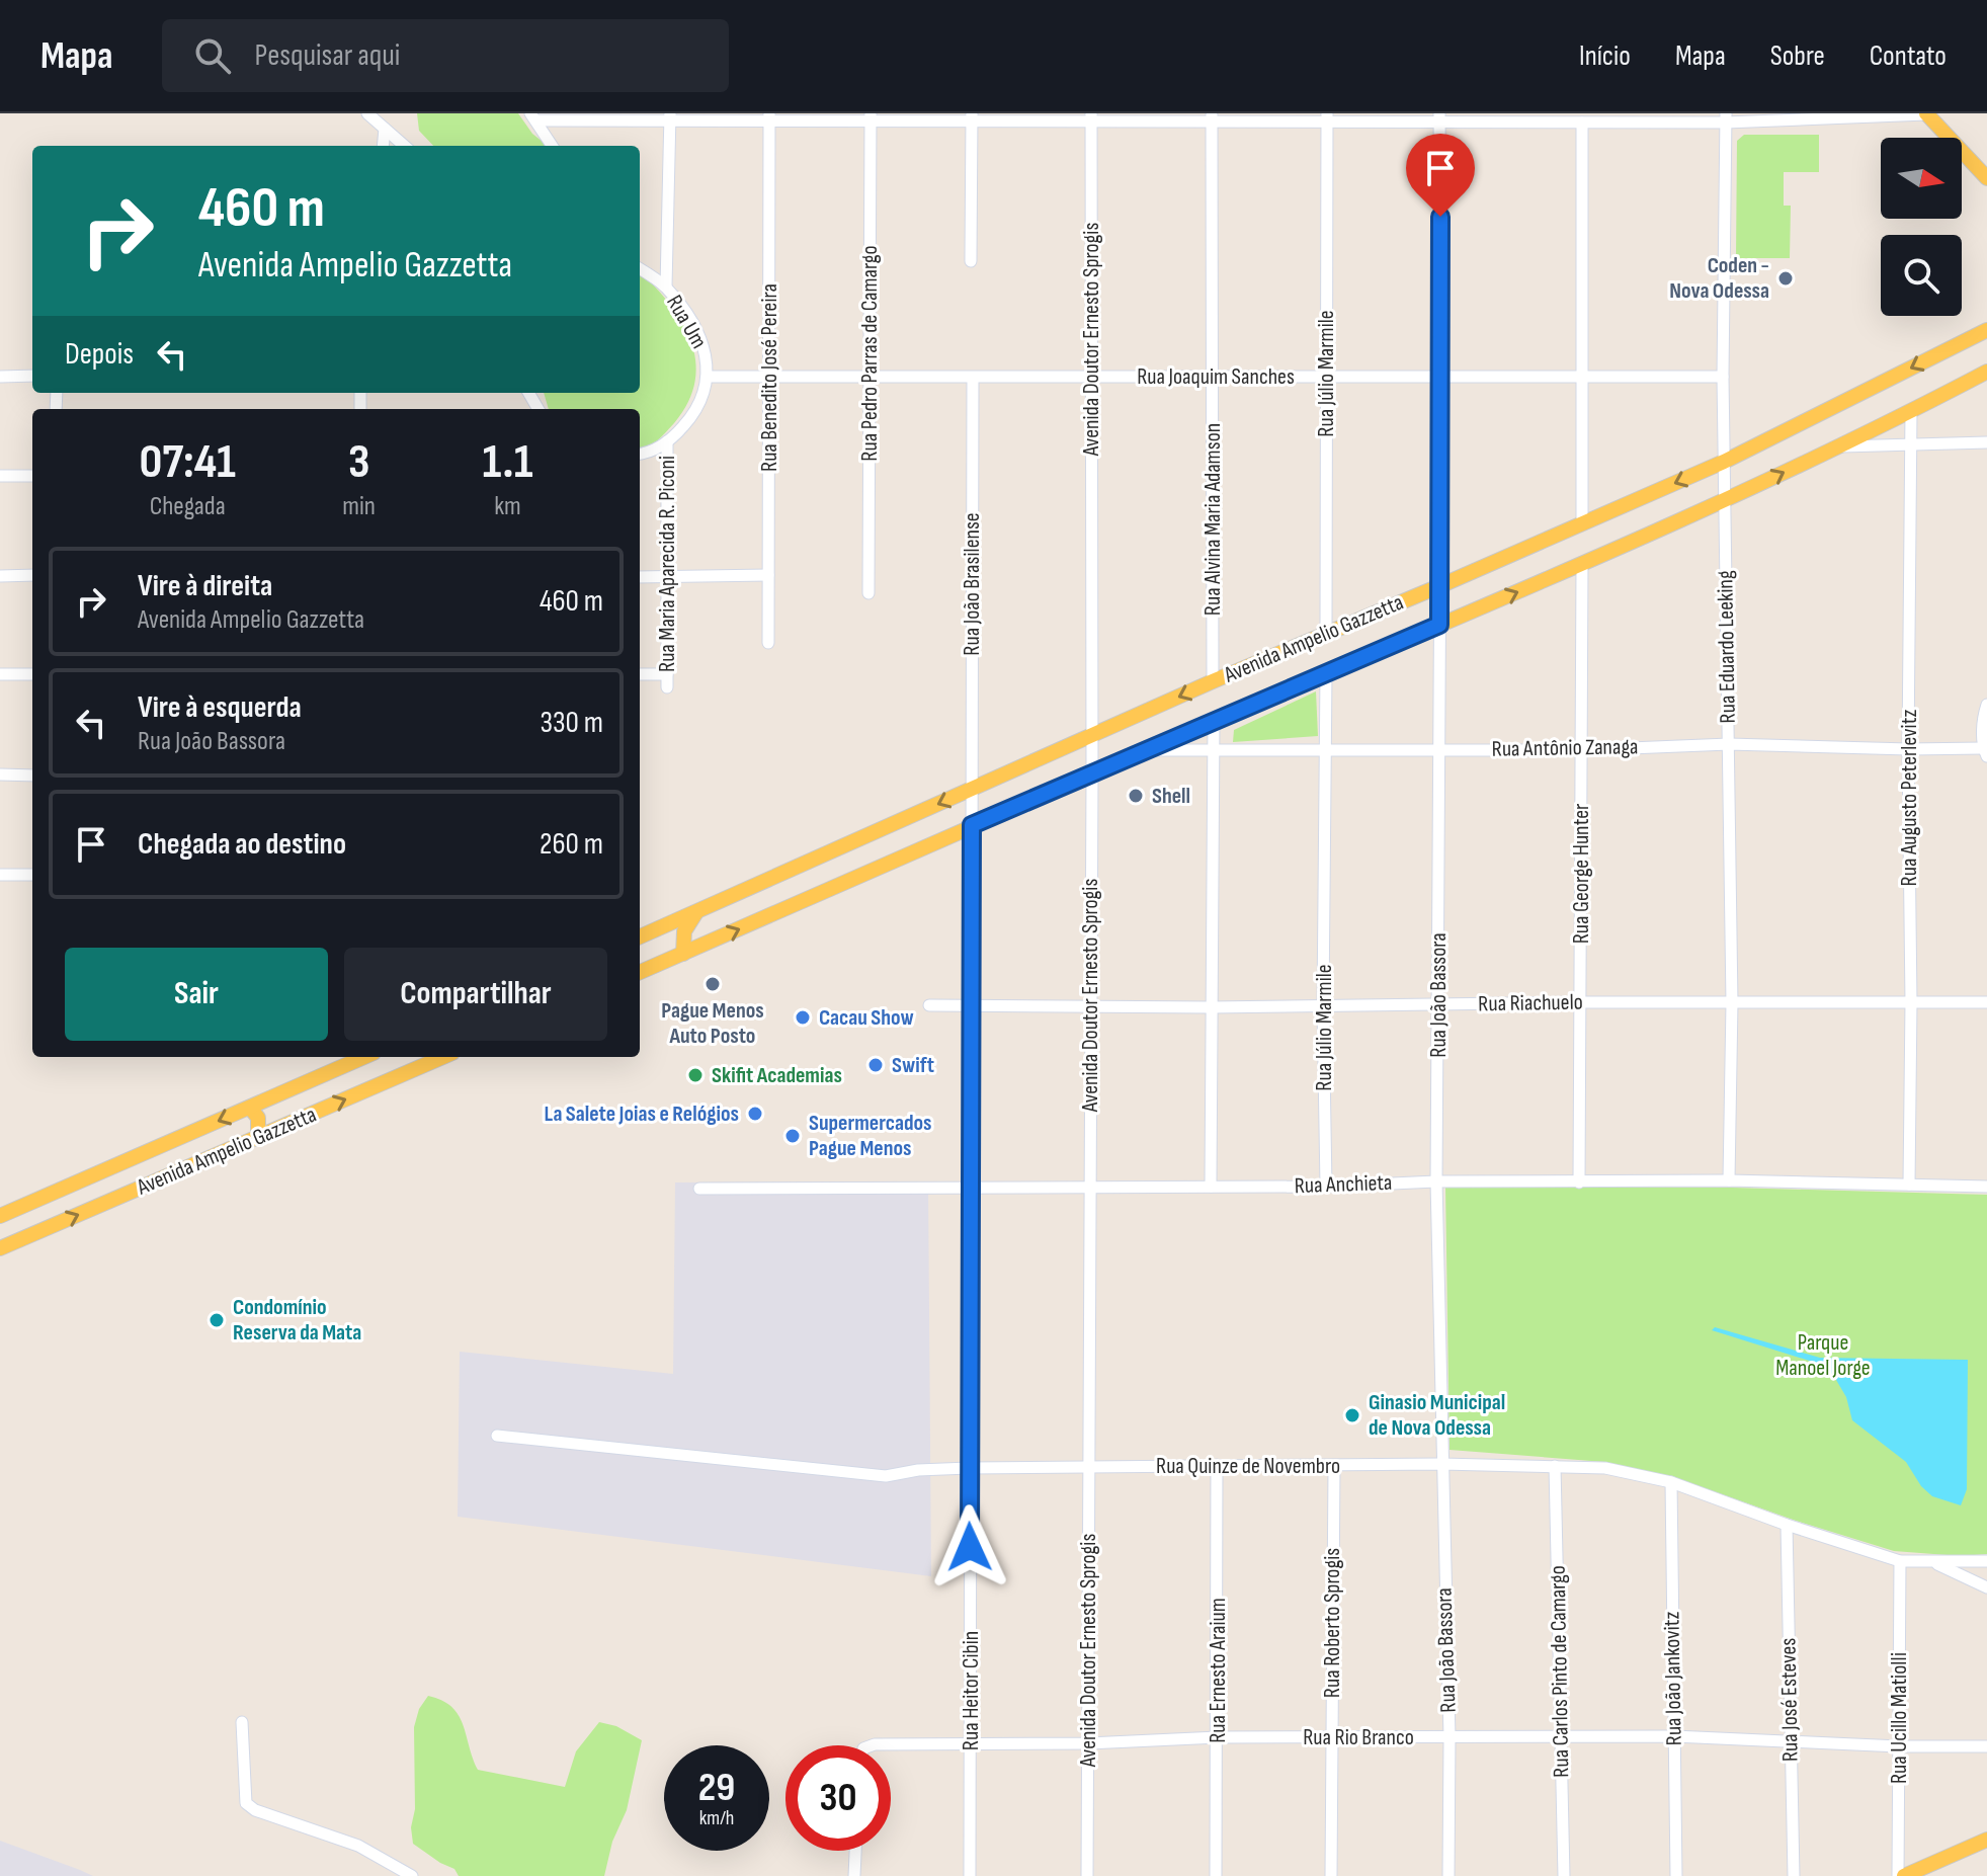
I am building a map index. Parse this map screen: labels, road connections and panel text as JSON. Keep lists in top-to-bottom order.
{
  "streets": {
    "main road": ["Avenida Ampelio Gazzetta"],
    "street": [
      "Rua Um",
      "Avenida Doutor Ernesto Sprogis",
      "Rua Pedro Parras de Camargo",
      "Rua Júlio Marmile",
      "Rua Joaquim Sanches",
      "Rua Benedito José Pereira",
      "Rua Alvina Maria Adamson",
      "Rua Maria Aparecida R. Piconi",
      "Rua João Brasilense",
      "Rua Eduardo Leeking",
      "Rua Antônio Zanaga",
      "Rua Augusto Peterlevitz",
      "Rua George Hunter",
      "Rua João Bassora",
      "Rua Riachuelo",
      "Rua Anchieta",
      "Rua Quinze de Novembro",
      "Rua Roberto Sprogis",
      "Rua Ernesto Araium",
      "Rua Carlos Pinto de Camargo",
      "Rua João Jankovitz",
      "Rua Heitor Cibin",
      "Rua José Esteves",
      "Rua Ucillo Matiolli",
      "Rua Rio Branco"
    ]
  },
  "crossings": [
    ["Rua Um", "Rua Joaquim Sanches"],
    ["Rua Um", "Rua Maria Aparecida R. Piconi"],
    ["Avenida Doutor Ernesto Sprogis", "Rua Joaquim Sanches"],
    ["Avenida Doutor Ernesto Sprogis", "Avenida Ampelio Gazzetta"],
    ["Avenida Doutor Ernesto Sprogis", "Rua Riachuelo"],
    ["Avenida Doutor Ernesto Sprogis", "Rua Anchieta"],
    ["Avenida Doutor Ernesto Sprogis", "Rua Quinze de Novembro"],
    ["Avenida Doutor Ernesto Sprogis", "Rua Rio Branco"],
    ["Rua Pedro Parras de Camargo", "Rua Joaquim Sanches"],
    ["Rua Júlio Marmile", "Rua Joaquim Sanches"],
    ["Rua Júlio Marmile", "Avenida Ampelio Gazzetta"],
    ["Rua Júlio Marmile", "Rua Antônio Zanaga"],
    ["Rua Júlio Marmile", "Rua Riachuelo"],
    ["Rua Júlio Marmile", "Rua Anchieta"],
    ["Rua Joaquim Sanches", "Rua Benedito José Pereira"],
    ["Rua Joaquim Sanches", "Rua Alvina Maria Adamson"],
    ["Rua Joaquim Sanches", "Rua João Brasilense"],
    ["Rua Joaquim Sanches", "Rua Eduardo Leeking"],
    ["Rua Joaquim Sanches", "Rua João Bassora"],
    ["Rua Alvina Maria Adamson", "Avenida Ampelio Gazzetta"],
    ["Rua João Brasilense", "Avenida Ampelio Gazzetta"],
    ["Rua João Brasilense", "Rua Heitor Cibin"],
    ["Avenida Ampelio Gazzetta", "Rua Eduardo Leeking"],
    ["Avenida Ampelio Gazzetta", "Rua Antônio Zanaga"],
    ["Avenida Ampelio Gazzetta", "Rua Augusto Peterlevitz"],
    ["Avenida Ampelio Gazzetta", "Rua George Hunter"],
    ["Avenida Ampelio Gazzetta", "Rua João Bassora"],
    ["Avenida Ampelio Gazzetta", "Rua Heitor Cibin"],
    ["Rua Eduardo Leeking", "Rua Antônio Zanaga"],
    ["Rua Eduardo Leeking", "Rua Riachuelo"],
    ["Rua Eduardo Leeking", "Rua Anchieta"],
    ["Rua Antônio Zanaga", "Rua Augusto Peterlevitz"],
    ["Rua Antônio Zanaga", "Rua George Hunter"],
    ["Rua Antônio Zanaga", "Rua João Bassora"],
    ["Rua Augusto Peterlevitz", "Rua Riachuelo"],
    ["Rua Augusto Peterlevitz", "Rua Anchieta"],
    ["Rua George Hunter", "Rua Riachuelo"],
    ["Rua George Hunter", "Rua Anchieta"],
    ["Rua João Bassora", "Rua Riachuelo"],
    ["Rua João Bassora", "Rua Anchieta"],
    ["Rua João Bassora", "Rua Quinze de Novembro"],
    ["Rua João Bassora", "Rua Rio Branco"],
    ["Rua Riachuelo", "Rua Heitor Cibin"],
    ["Rua Anchieta", "Rua Heitor Cibin"],
    ["Rua Quinze de Novembro", "Rua Roberto Sprogis"],
    ["Rua Quinze de Novembro", "Rua Ernesto Araium"],
    ["Rua Quinze de Novembro", "Rua Carlos Pinto de Camargo"],
    ["Rua Quinze de Novembro", "Rua João Jankovitz"],
    ["Rua Quinze de Novembro", "Rua Heitor Cibin"],
    ["Rua Quinze de Novembro", "Rua José Esteves"],
    ["Rua Quinze de Novembro", "Rua Ucillo Matiolli"],
    ["Rua Roberto Sprogis", "Rua Rio Branco"],
    ["Rua Ernesto Araium", "Rua Rio Branco"],
    ["Rua Carlos Pinto de Camargo", "Rua Rio Branco"],
    ["Rua João Jankovitz", "Rua Rio Branco"],
    ["Rua Heitor Cibin", "Rua Rio Branco"],
    ["Rua José Esteves", "Rua Rio Branco"],
    ["Rua Ucillo Matiolli", "Rua Rio Branco"]
  ],
  "parks": ["Parque Manoel Jorge"],
  "places": [
    "Coden - Nova Odessa",
    "Shell",
    "Pague Menos Auto Posto",
    "Cacau Show",
    "Swift",
    "Skifit Academias",
    "La Salete Joias e Relógios",
    "Supermercados Pague Menos",
    "Condomínio Reserva da Mata",
    "Ginasio Municipal de Nova Odessa"
  ],
  "north": "right",
  "page": {
    "header": "Mapa",
    "search": "Pesquisar aqui",
    "nav": [
      "Início",
      "Mapa",
      "Sobre",
      "Contato"
    ],
    "turn": ["460 m", "Avenida Ampelio Gazzetta"],
    "then": "Depois",
    "eta": [
      "07:41",
      "Chegada",
      "3",
      "min",
      "1.1",
      "km"
    ],
    "list": [
      {
        "name": "Vire à direita",
        "note": "Avenida Ampelio Gazzetta",
        "value": "460 m"
      },
      {
        "name": "Vire à esquerda",
        "note": "Rua João Bassora",
        "value": "330 m"
      },
      {
        "name": "Chegada ao destino",
        "value": "260 m"
      }
    ],
    "buttons": ["Sair", "Compartilhar"],
    "speed": "29 km/h",
    "limit": "30"
  }
}
